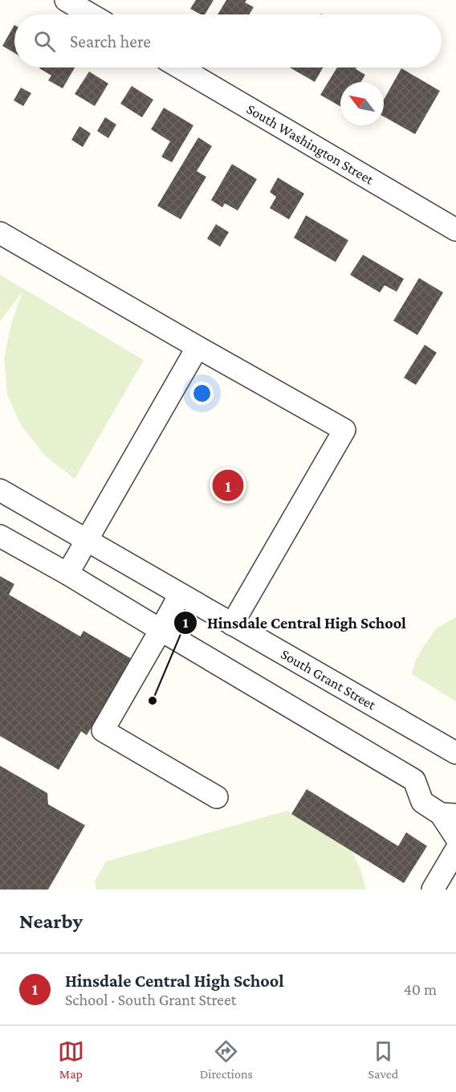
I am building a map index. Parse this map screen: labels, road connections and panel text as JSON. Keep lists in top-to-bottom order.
{
  "streets": {
    "street": ["South Washington Street", "South Grant Street"]
  },
  "places": ["Hinsdale Central High School"],
  "north": "top left",
  "page": {
    "search": "Search here",
    "pins": "1",
    "heading": "Nearby",
    "list": [
      {
        "mark": "1",
        "name": "Hinsdale Central High School",
        "note": "School · South Grant Street",
        "value": "40 m"
      }
    ],
    "nav": ["Map", "Directions", "Saved"]
  }
}
